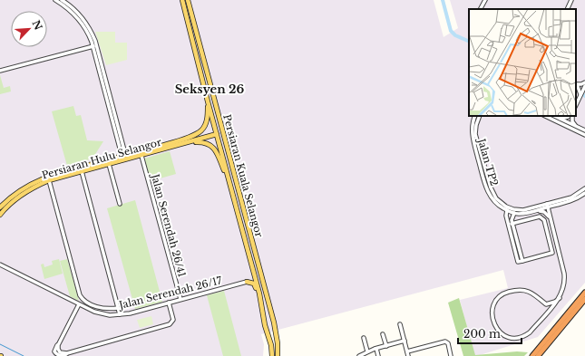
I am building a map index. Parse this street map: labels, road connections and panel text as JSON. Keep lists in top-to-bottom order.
{
  "streets": {
    "main road": ["Persiaran Hulu Selangor", "Persiaran Kuala Selangor"],
    "street": ["Jalan TP2", "Jalan Serendah 26/41", "Jalan Serendah 26/17"]
  },
  "crossings": [
    ["Persiaran Hulu Selangor", "Persiaran Kuala Selangor"],
    ["Persiaran Hulu Selangor", "Jalan Serendah 26/41"],
    ["Jalan Serendah 26/41", "Jalan Serendah 26/17"]
  ],
  "districts": ["Seksyen 26"],
  "scale_bar": "200 m",
  "north": "top right"
}
